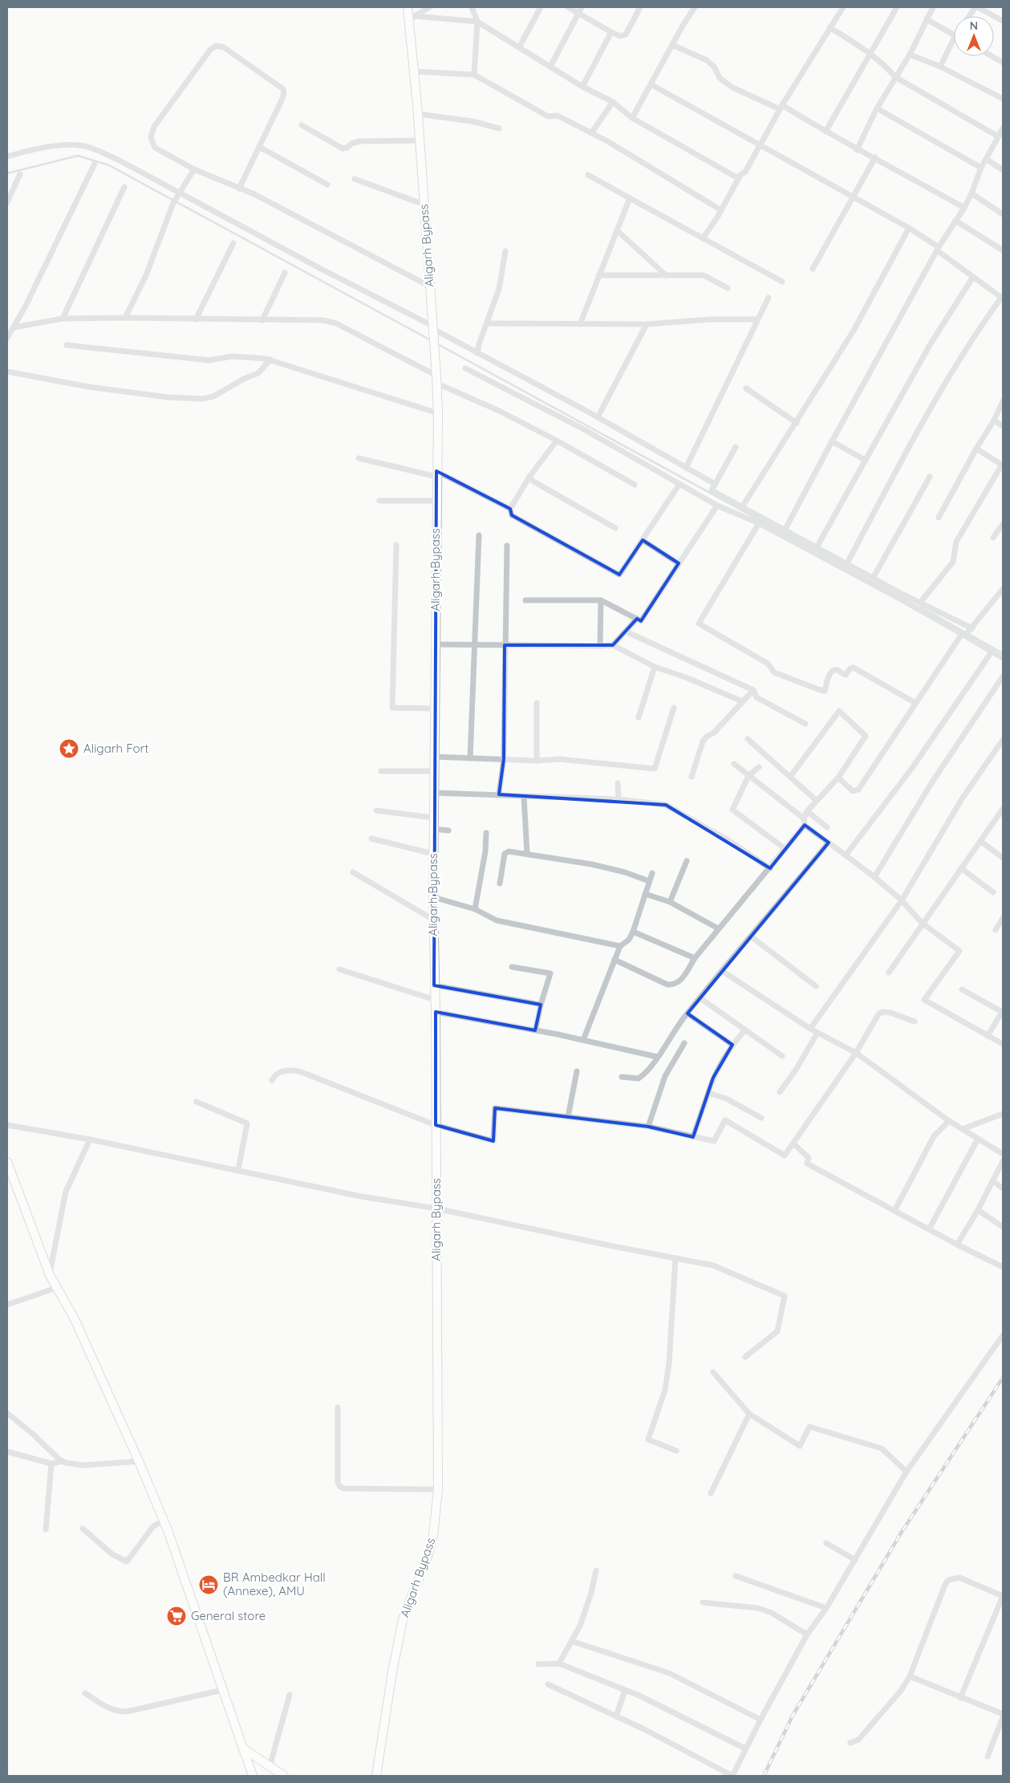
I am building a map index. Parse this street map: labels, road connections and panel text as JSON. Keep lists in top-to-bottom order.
{
  "streets": {
    "main road": ["Aligarh Bypass"]
  },
  "places": {
    "place": ["Aligarh Fort"],
    "hotel": ["BR Ambedkar Hall (Annexe), AMU"],
    "supermarket": ["General store"]
  },
  "north": "top"
}
